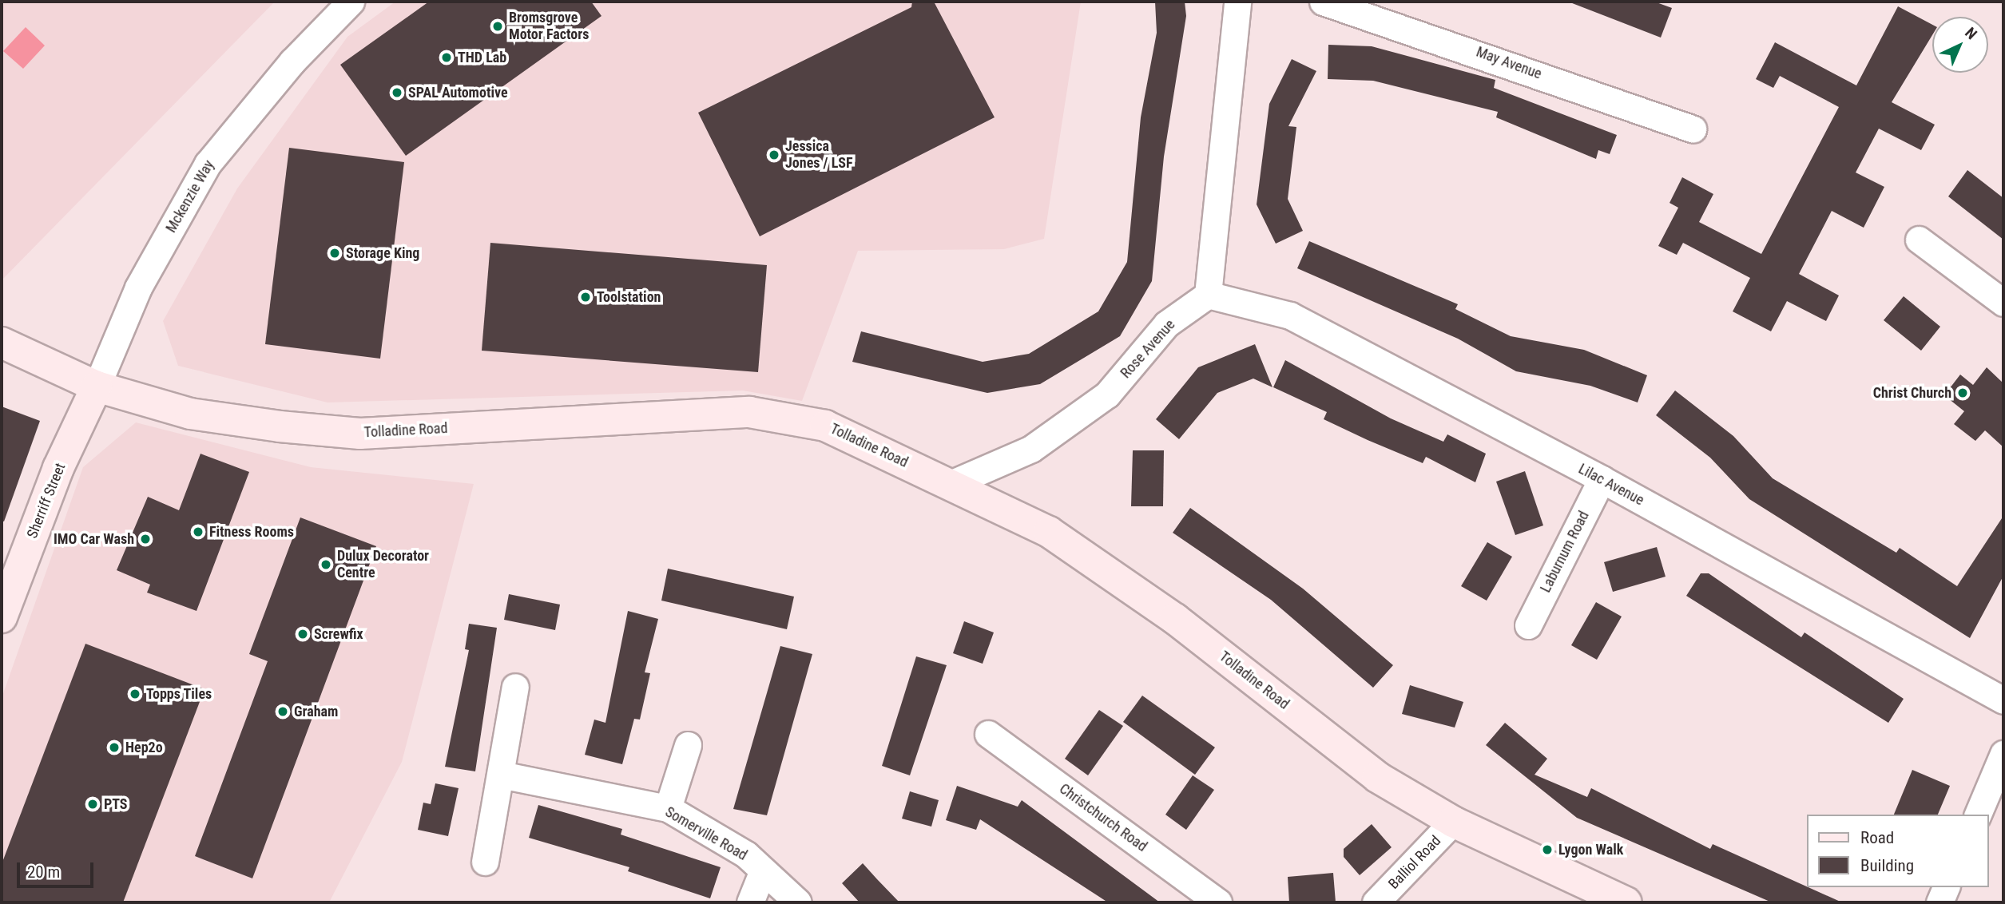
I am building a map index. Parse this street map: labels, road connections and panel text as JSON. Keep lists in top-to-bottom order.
{
  "streets": {
    "main road": ["Tolladine Road", "Sherriff Street"],
    "street": [
      "May Avenue",
      "Mckenzie Way",
      "Rose Avenue",
      "Lilac Avenue",
      "Laburnum Road",
      "Christchurch Road",
      "Somerville Road",
      "Balliol Road"
    ]
  },
  "crossings": [
    ["Mckenzie Way", "Tolladine Road"],
    ["Mckenzie Way", "Sherriff Street"],
    ["Rose Avenue", "Tolladine Road"],
    ["Rose Avenue", "Lilac Avenue"],
    ["Tolladine Road", "Sherriff Street"],
    ["Tolladine Road", "Balliol Road"],
    ["Lilac Avenue", "Laburnum Road"]
  ],
  "places": [
    "Bromsgrove Motor Factors",
    "THD Lab",
    "SPAL Automotive",
    "Jessica Jones / LSF",
    "Storage King",
    "Toolstation",
    "Christ Church",
    "Fitness Rooms",
    "IMO Car Wash",
    "Dulux Decorator Centre",
    "Screwfix",
    "Topps Tiles",
    "Graham",
    "Hep2o",
    "PTS",
    "Lygon Walk"
  ],
  "legend": ["Road", "Building"],
  "scale_bar": "20 m",
  "north": "top right"
}
